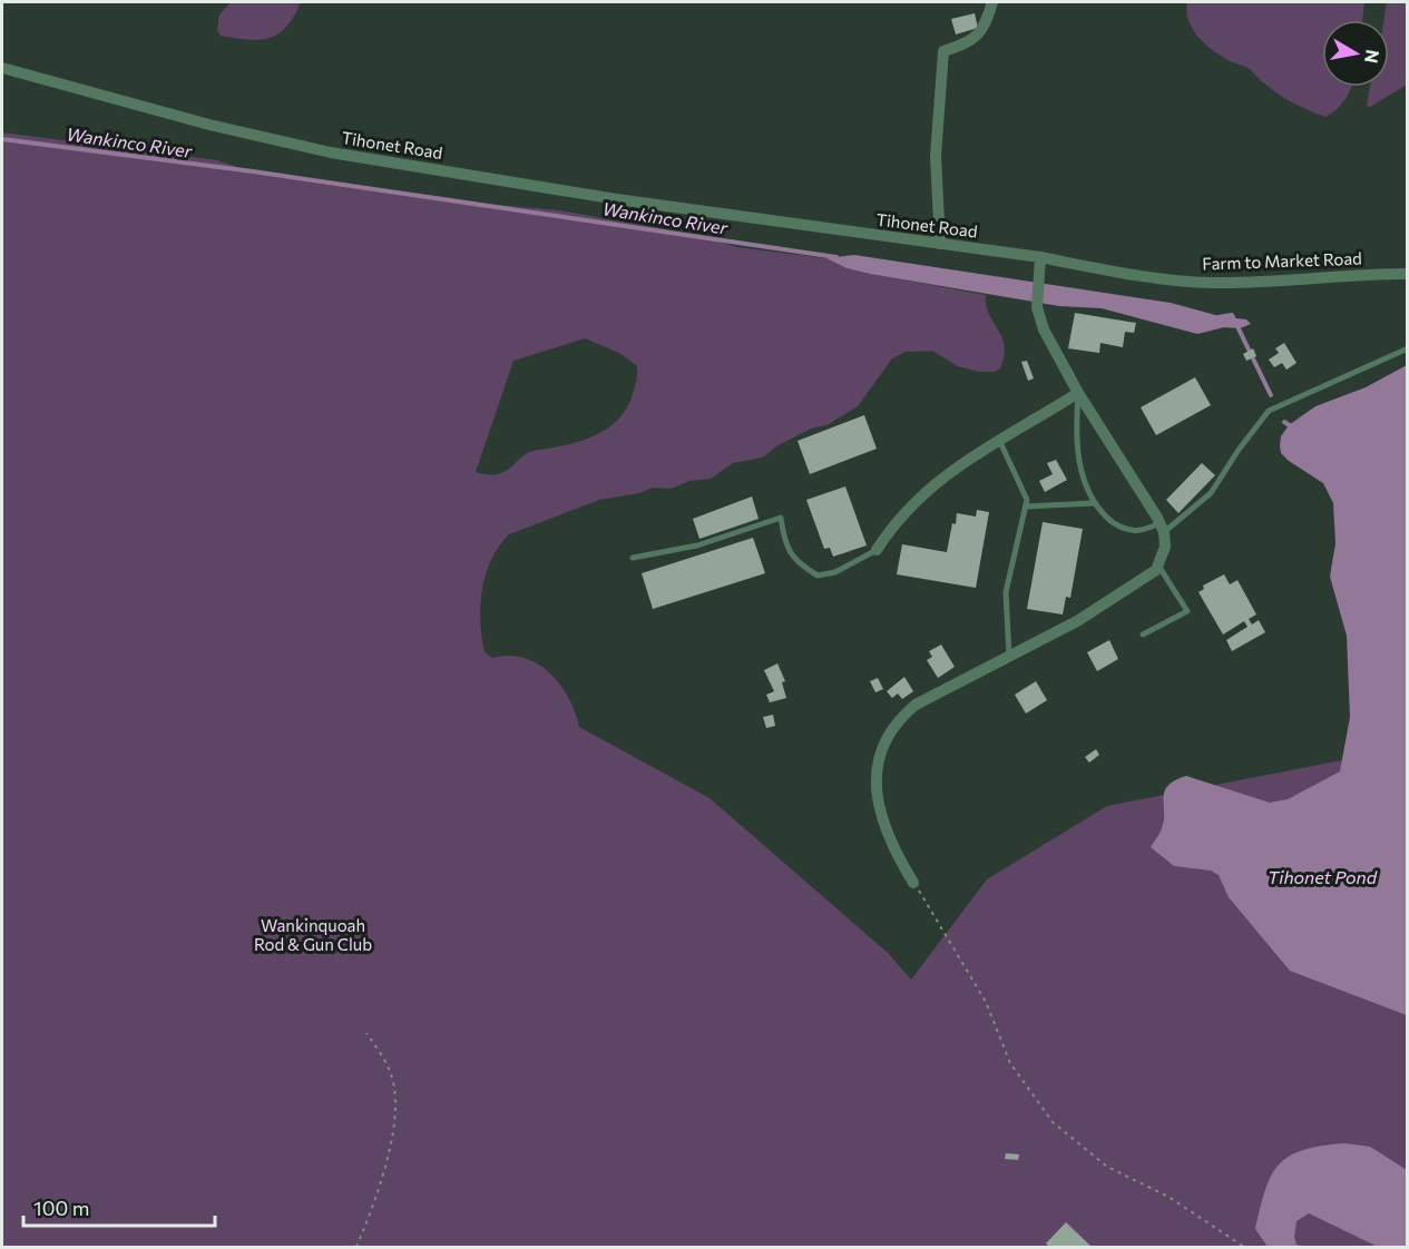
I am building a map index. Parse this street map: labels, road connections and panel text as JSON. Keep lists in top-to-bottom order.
{
  "streets": {
    "street": ["Tihonet Road", "Farm to Market Road"]
  },
  "crossings": [
    ["Tihonet Road", "Farm to Market Road"]
  ],
  "water": ["Wankinco River", "Tihonet Pond"],
  "parks": ["Wankinquoah Rod & Gun Club"],
  "scale_bar": "100 m",
  "north": "right"
}
